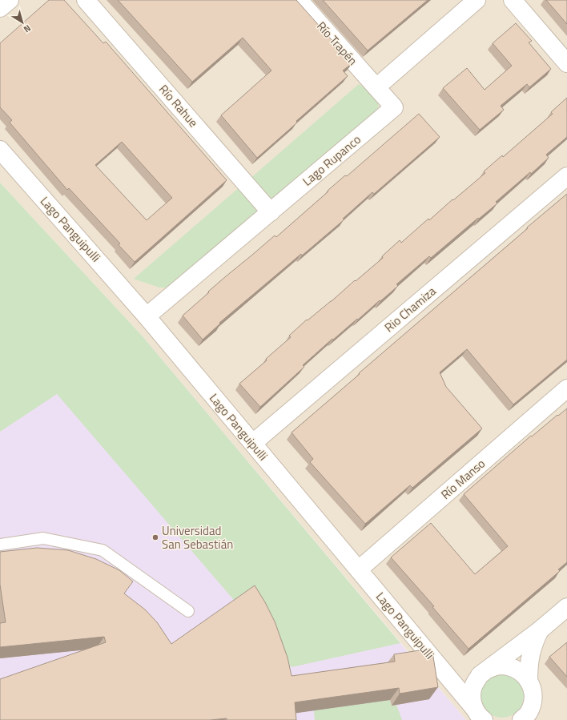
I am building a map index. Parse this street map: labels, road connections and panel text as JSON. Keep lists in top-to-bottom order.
{
  "streets": {
    "street": [
      "Río Trapén",
      "Río Rahue",
      "Lago Rupanco",
      "Lago Panguipulli",
      "Rio Chamiza",
      "Río Manso"
    ]
  },
  "crossings": [
    ["Río Trapén", "Lago Rupanco"],
    ["Río Rahue", "Lago Rupanco"],
    ["Lago Rupanco", "Lago Panguipulli"],
    ["Lago Panguipulli", "Rio Chamiza"],
    ["Lago Panguipulli", "Río Manso"]
  ],
  "places": ["Universidad San Sebastián"],
  "north": "bottom right"
}
